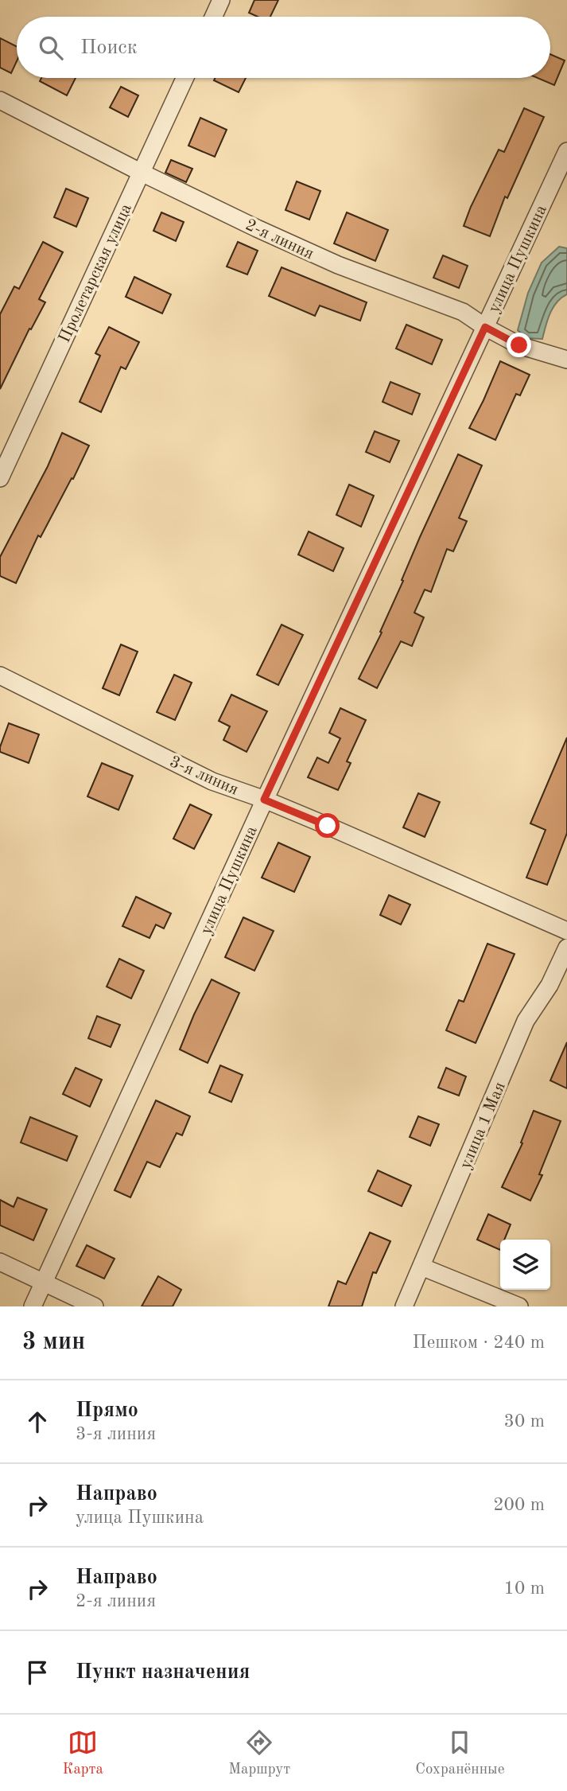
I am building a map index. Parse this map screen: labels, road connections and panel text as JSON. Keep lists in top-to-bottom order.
{
  "streets": {
    "street": [
      "2-я линия",
      "улица Пушкина",
      "Пролетарская улица",
      "3-я линия",
      "улица 1 Мая"
    ]
  },
  "crossings": [
    ["2-я линия", "улица Пушкина"],
    ["2-я линия", "Пролетарская улица"],
    ["улица Пушкина", "3-я линия"]
  ],
  "page": {
    "search": "Поиск",
    "heading": ["3 мин", "Пешком · 240 m"],
    "list": [
      ["Прямо", "3-я линия", "30 m"],
      ["Направо", "улица Пушкина", "200 m"],
      ["Направо", "2-я линия", "10 m"],
      "Пункт назначения"
    ],
    "nav": ["Карта", "Маршрут", "Сохранённые"]
  }
}
